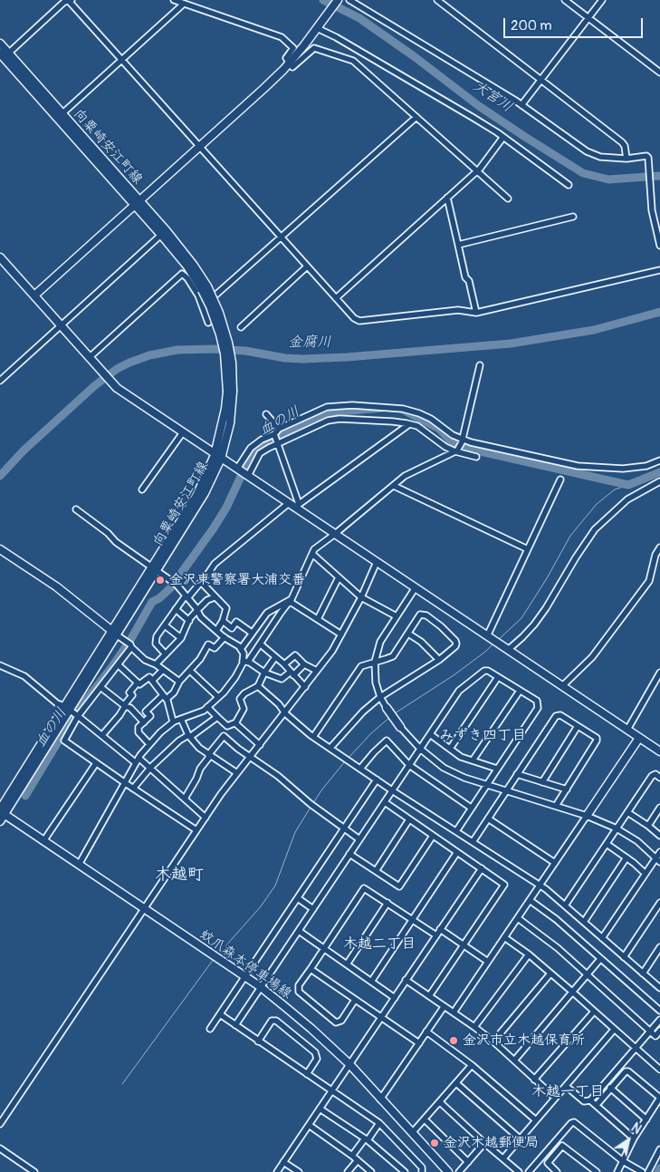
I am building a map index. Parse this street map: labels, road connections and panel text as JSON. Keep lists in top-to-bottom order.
{
  "streets": {
    "main road": ["向粟崎安江町線", "蚊爪森本停車場線"]
  },
  "crossings": [
    ["向粟崎安江町線", "蚊爪森本停車場線"]
  ],
  "districts": [
    "みずき四丁目",
    "木越町",
    "木越二丁目",
    "木越一丁目"
  ],
  "water": ["大宮川", "金腐川", "血の川"],
  "places": ["金沢東警察署大浦交番", "金沢市立木越保育所", "金沢木越郵便局"],
  "scale_bar": "200 m",
  "north": "top right"
}
